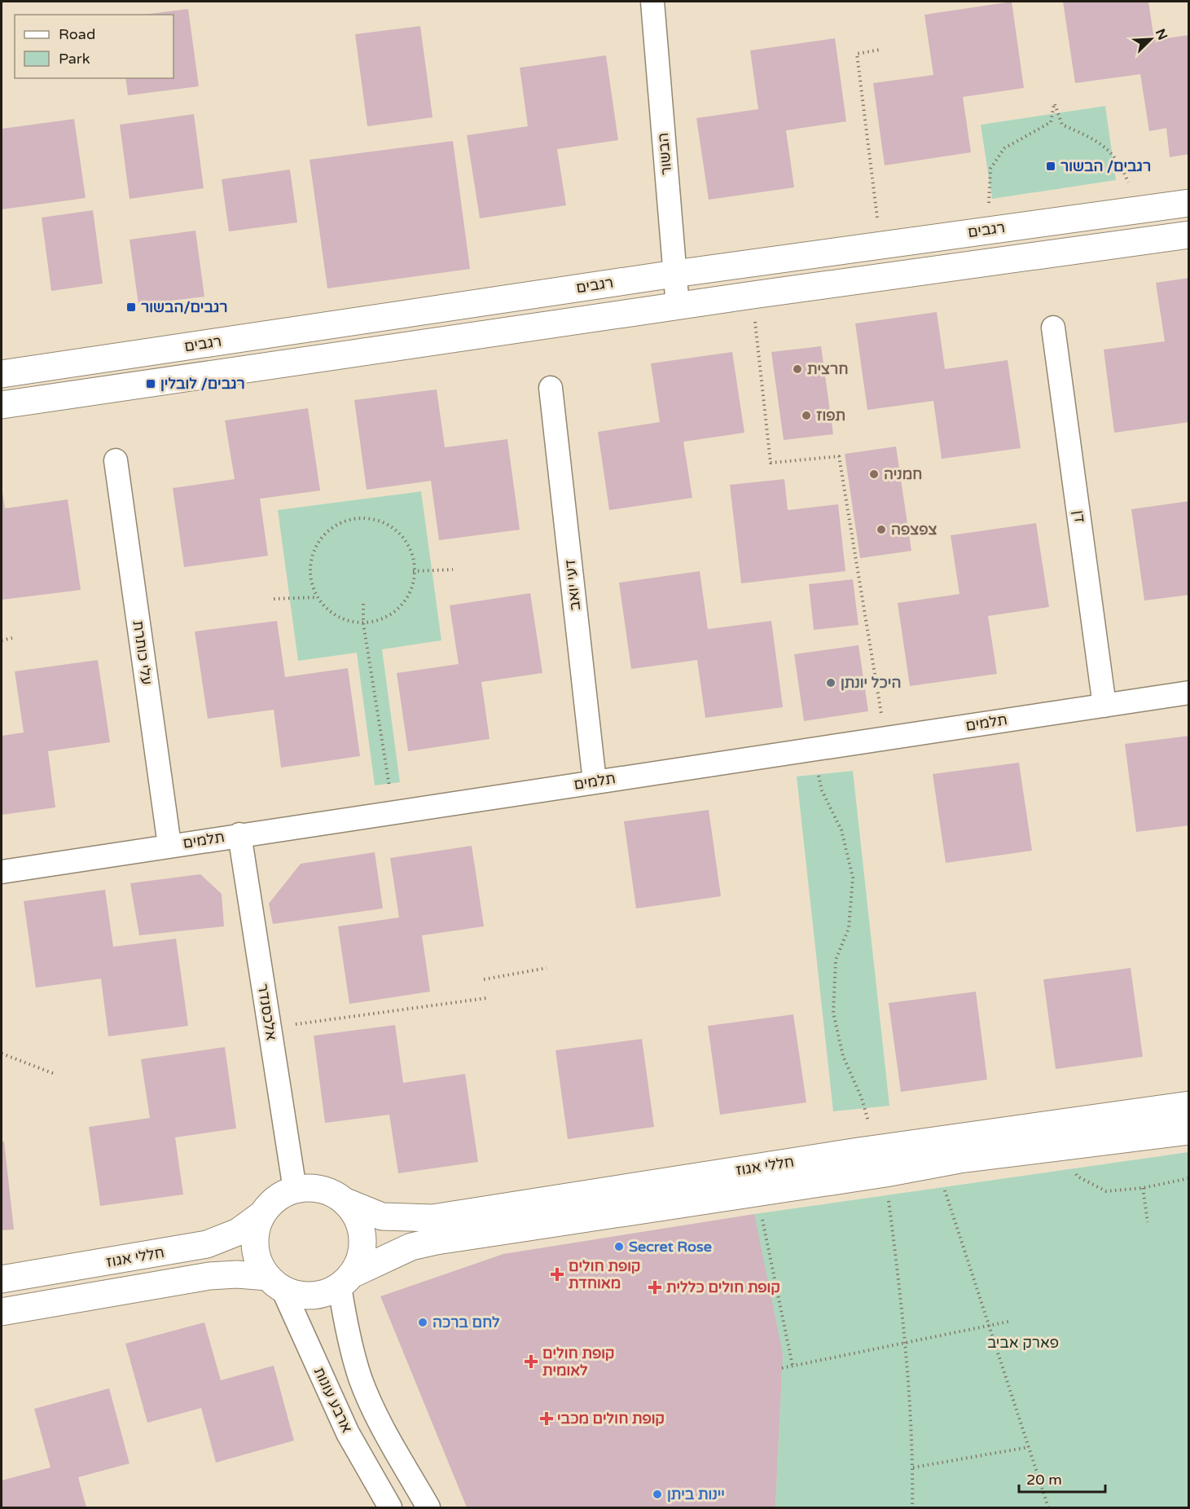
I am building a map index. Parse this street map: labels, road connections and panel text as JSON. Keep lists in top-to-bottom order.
{
  "streets": {
    "street": [
      "הבשור",
      "רגבים",
      "דן",
      "דעי יואב",
      "עלי כותרת",
      "תלמים",
      "אלכסנדר",
      "חללי אגוז",
      "ארבע עונות"
    ]
  },
  "crossings": [
    ["הבשור", "רגבים"],
    ["דן", "תלמים"],
    ["דעי יואב", "תלמים"],
    ["עלי כותרת", "תלמים"],
    ["תלמים", "אלכסנדר"],
    ["אלכסנדר", "חללי אגוז"],
    ["אלכסנדר", "ארבע עונות"],
    ["חללי אגוז", "ארבע עונות"]
  ],
  "parks": ["פארק אביב"],
  "places": {
    "transit": ["רגבים/ הבשור", "רגבים/הבשור", "רגבים/ לובלין"],
    "other": [
      "חרצית",
      "תפוז",
      "חמניה",
      "צפצפה",
      "היכל יונתן",
      "Secret Rose",
      "לחם ברכה",
      "יינות ביתן"
    ],
    "health": [
      "קופת חולים מאוחדת",
      "קופת חולים כללית",
      "קופת חולים לאומית",
      "קופת חולים מכבי"
    ]
  },
  "legend": ["Road", "Park"],
  "scale_bar": "20 m",
  "north": "top right"
}
